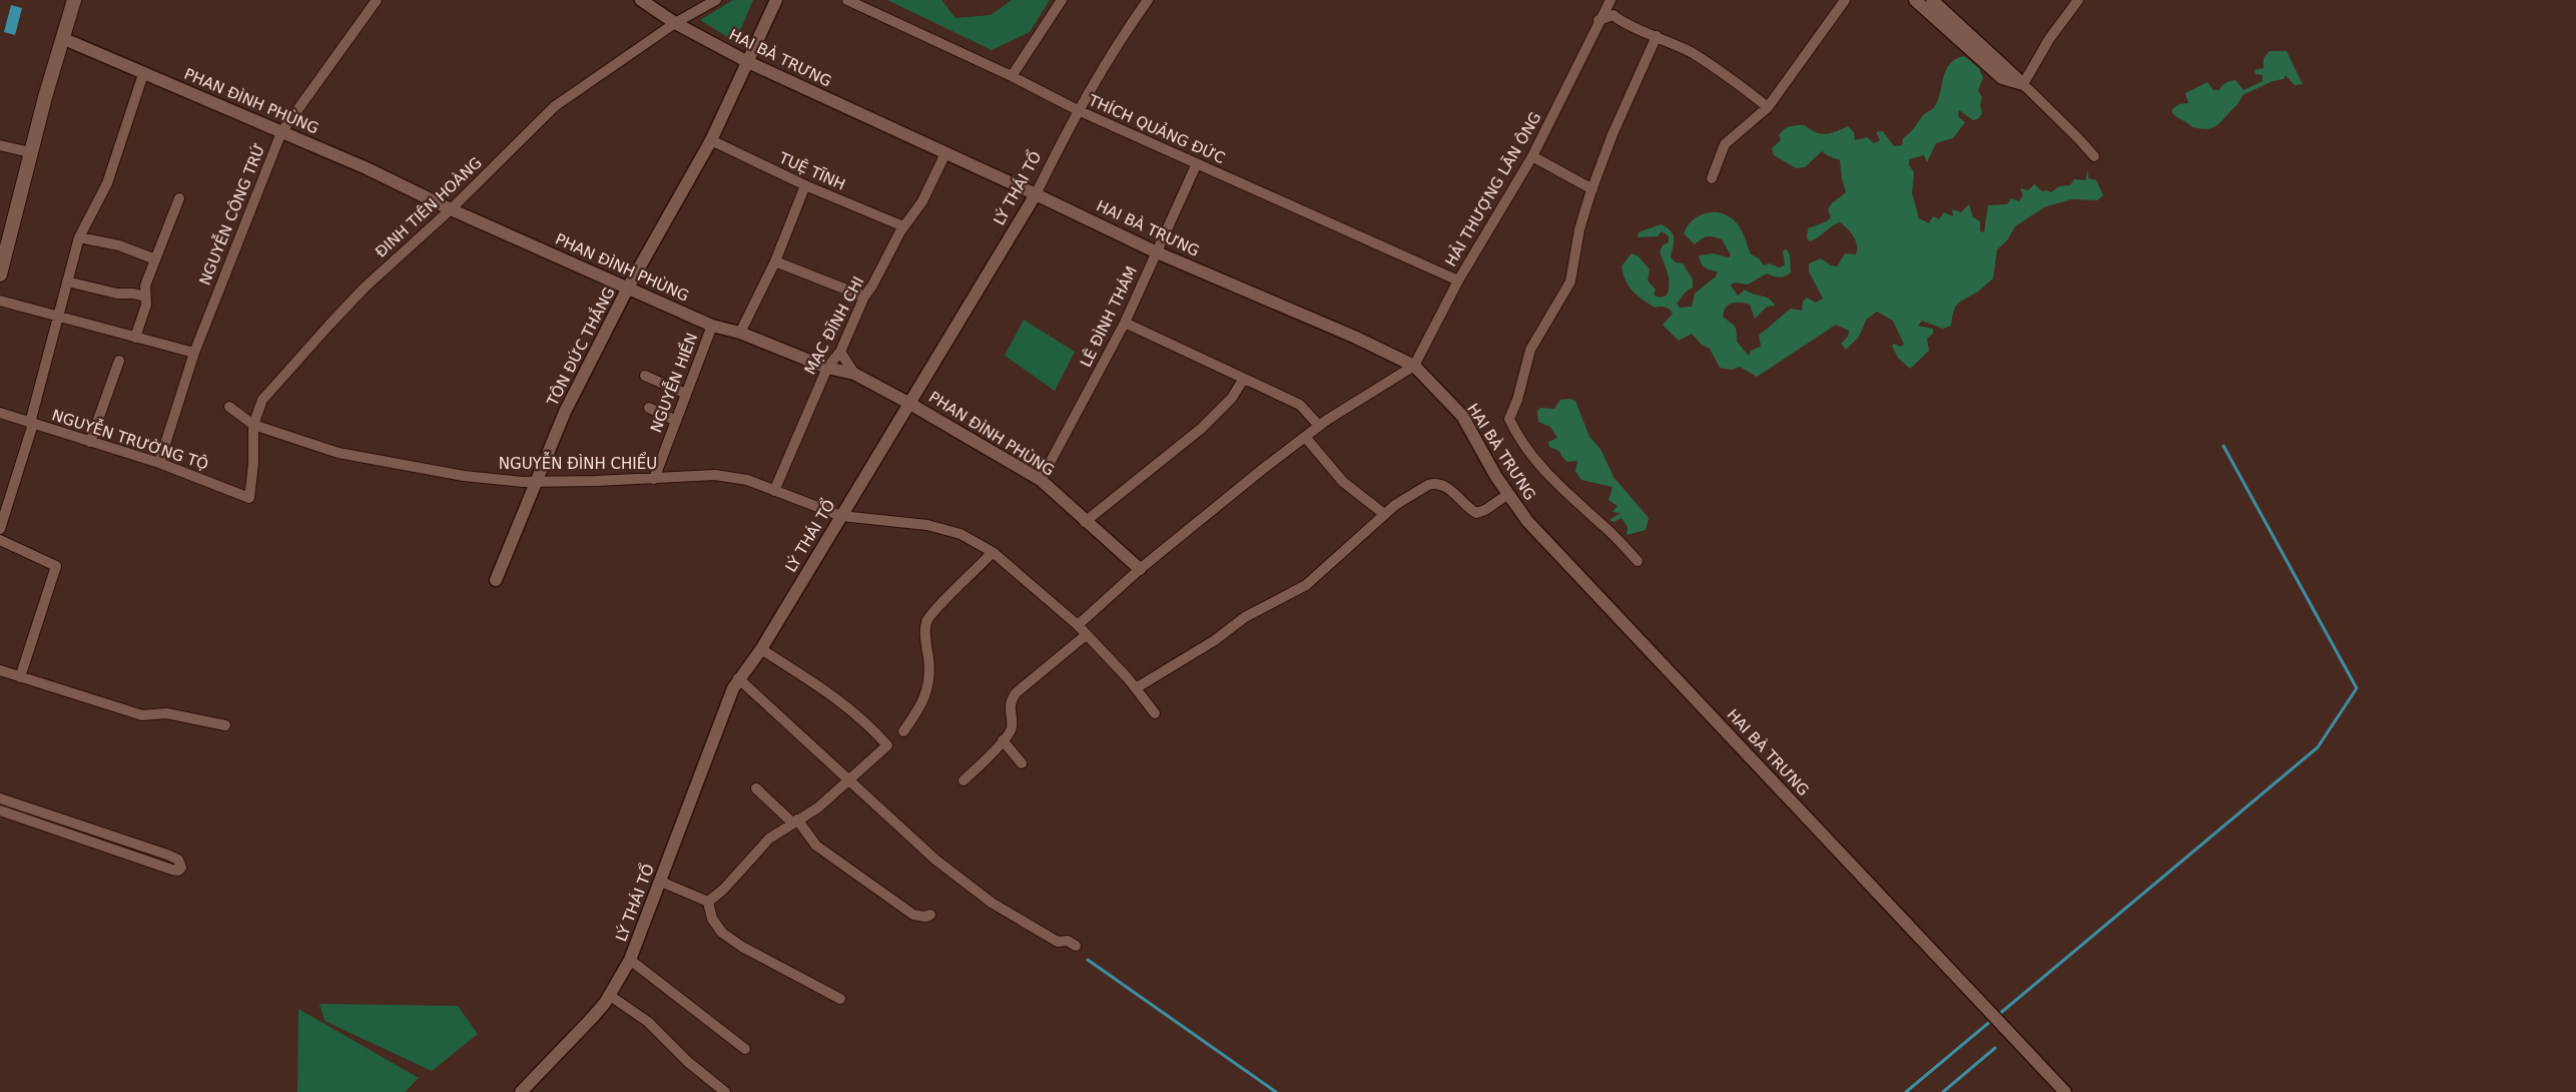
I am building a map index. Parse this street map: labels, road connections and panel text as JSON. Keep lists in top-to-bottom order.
{
  "streets": {
    "street": [
      "HAI BÀ TRƯNG",
      "PHAN ĐÌNH PHÙNG",
      "THÍCH QUẢNG ĐỨC",
      "TUỆ TĨNH",
      "LÝ THÁI TỔ",
      "HẢI THƯỢNG LÃN ÔNG",
      "ĐINH TIÊN HOÀNG",
      "NGUYỄN CÔNG TRỨ",
      "LÊ ĐÌNH THÁM",
      "MẠC ĐĨNH CHI",
      "TÔN ĐỨC THẮNG",
      "NGUYỄN HIỀN",
      "NGUYỄN TRƯỜNG TỘ",
      "NGUYỄN ĐÌNH CHIỂU"
    ]
  },
  "crossings": [
    ["HAI BÀ TRƯNG", "LÝ THÁI TỔ"],
    ["HAI BÀ TRƯNG", "HẢI THƯỢNG LÃN ÔNG"],
    ["HAI BÀ TRƯNG", "ĐINH TIÊN HOÀNG"],
    ["HAI BÀ TRƯNG", "LÊ ĐÌNH THÁM"],
    ["HAI BÀ TRƯNG", "MẠC ĐĨNH CHI"],
    ["HAI BÀ TRƯNG", "TÔN ĐỨC THẮNG"],
    ["PHAN ĐÌNH PHÙNG", "LÝ THÁI TỔ"],
    ["PHAN ĐÌNH PHÙNG", "ĐINH TIÊN HOÀNG"],
    ["PHAN ĐÌNH PHÙNG", "NGUYỄN CÔNG TRỨ"],
    ["PHAN ĐÌNH PHÙNG", "LÊ ĐÌNH THÁM"],
    ["PHAN ĐÌNH PHÙNG", "MẠC ĐĨNH CHI"],
    ["PHAN ĐÌNH PHÙNG", "TÔN ĐỨC THẮNG"],
    ["PHAN ĐÌNH PHÙNG", "NGUYỄN HIỀN"],
    ["THÍCH QUẢNG ĐỨC", "LÝ THÁI TỔ"],
    ["THÍCH QUẢNG ĐỨC", "HẢI THƯỢNG LÃN ÔNG"],
    ["THÍCH QUẢNG ĐỨC", "LÊ ĐÌNH THÁM"],
    ["TUỆ TĨNH", "MẠC ĐĨNH CHI"],
    ["TUỆ TĨNH", "TÔN ĐỨC THẮNG"],
    ["LÝ THÁI TỔ", "NGUYỄN ĐÌNH CHIỂU"],
    ["ĐINH TIÊN HOÀNG", "NGUYỄN TRƯỜNG TỘ"],
    ["ĐINH TIÊN HOÀNG", "NGUYỄN ĐÌNH CHIỂU"],
    ["NGUYỄN CÔNG TRỨ", "NGUYỄN TRƯỜNG TỘ"],
    ["MẠC ĐĨNH CHI", "NGUYỄN ĐÌNH CHIỂU"],
    ["TÔN ĐỨC THẮNG", "NGUYỄN ĐÌNH CHIỂU"],
    ["NGUYỄN HIỀN", "NGUYỄN ĐÌNH CHIỂU"]
  ]
}
